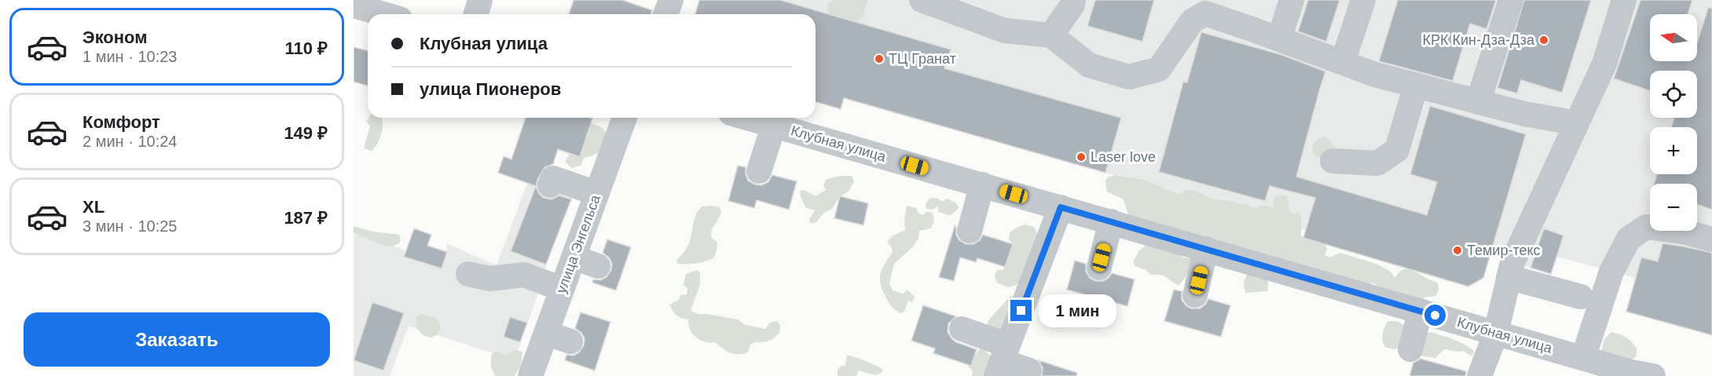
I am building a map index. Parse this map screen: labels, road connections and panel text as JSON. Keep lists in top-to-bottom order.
{
  "streets": {
    "street": ["Клубная улица", "улица Энгельса"]
  },
  "places": [
    "КРК Кин-Дза-Дза",
    "ТЦ Гранат",
    "Laser love",
    "Темир-текс"
  ],
  "north": "left",
  "page": {
    "list": [
      {
        "name": "Эконом",
        "note": "1 мин · 10:23",
        "value": "110 ₽"
      },
      {
        "name": "Комфорт",
        "note": "2 мин · 10:24",
        "value": "149 ₽"
      },
      {
        "name": "XL",
        "note": "3 мин · 10:25",
        "value": "187 ₽"
      }
    ],
    "map_buttons": ["+", "−"],
    "banner": ["Клубная улица", "улица Пионеров"],
    "bubble": "1 мин",
    "buttons": "Заказать"
  }
}
